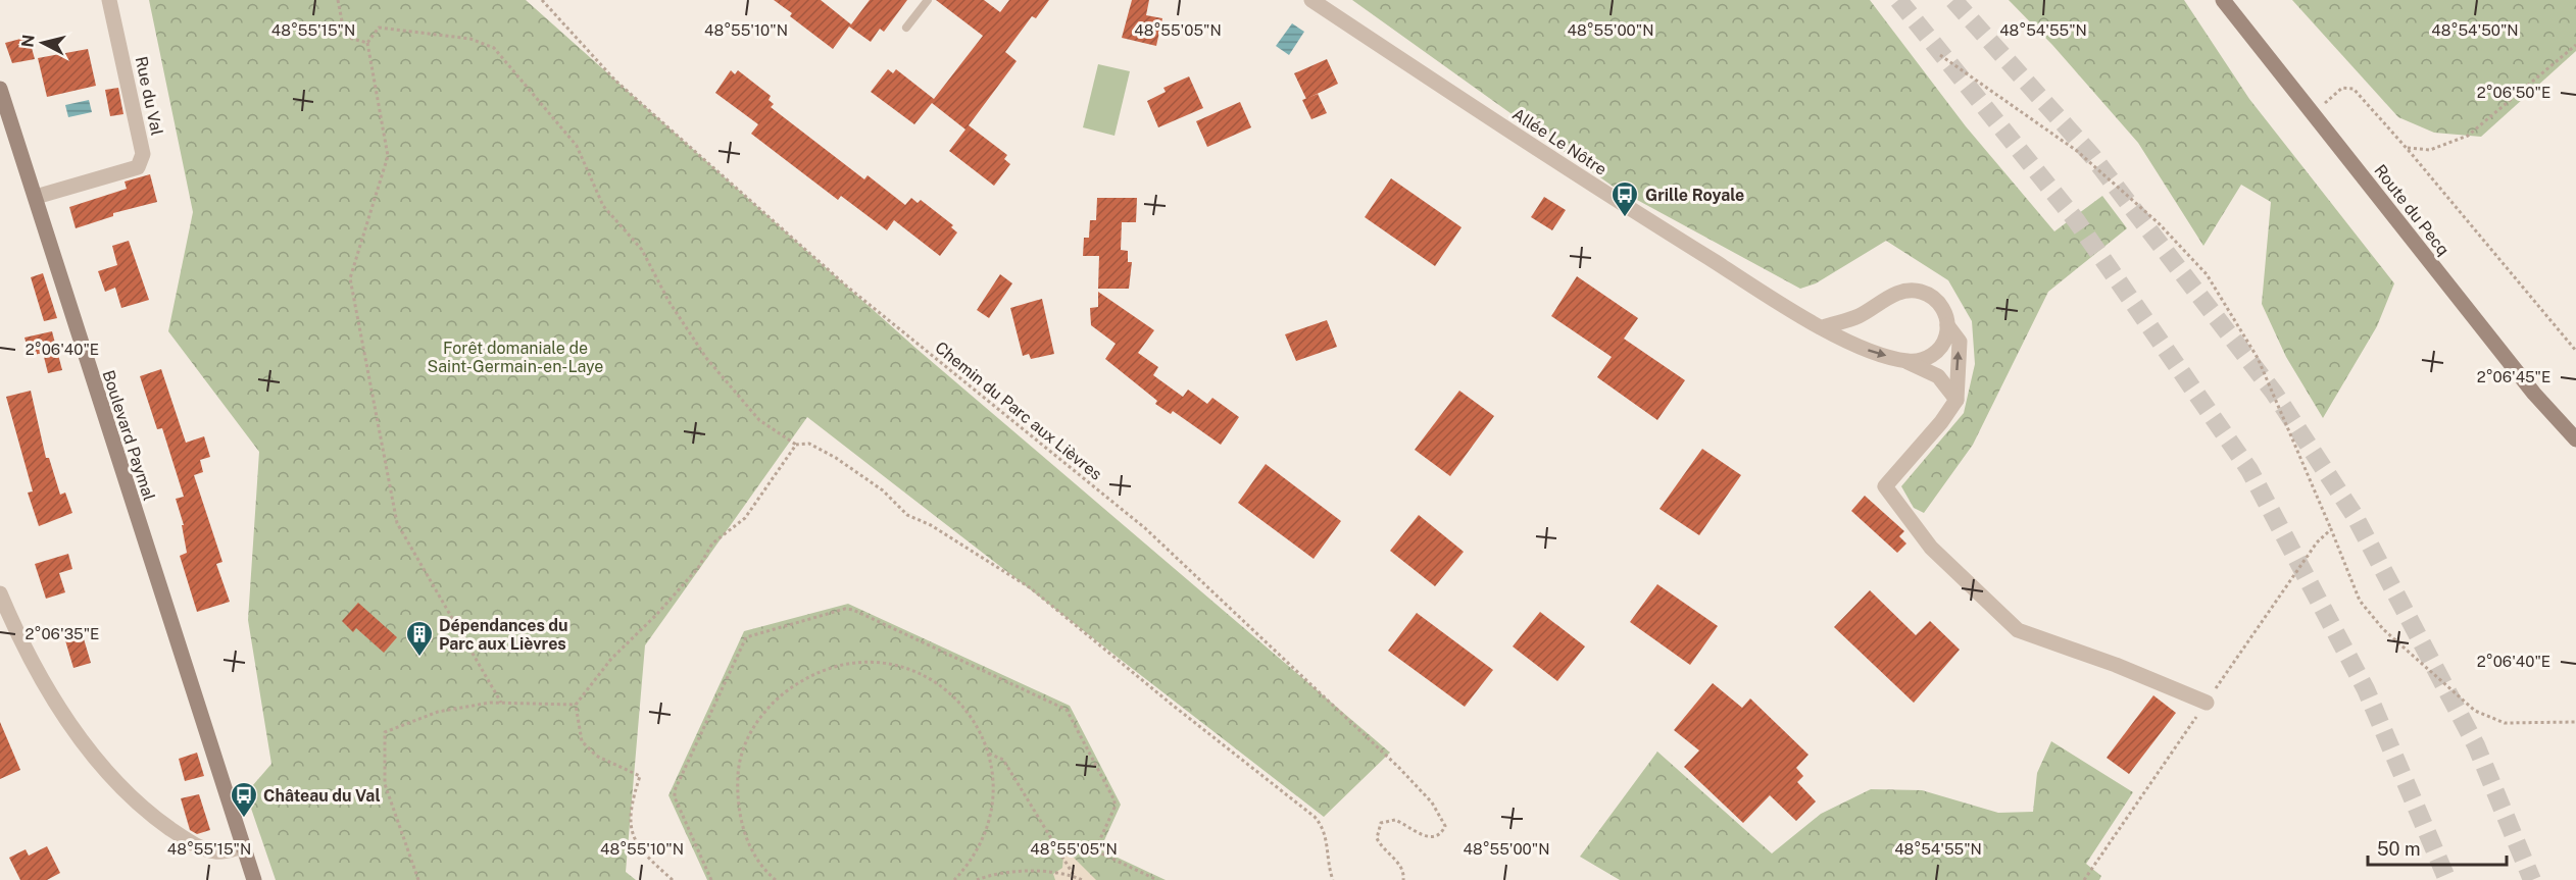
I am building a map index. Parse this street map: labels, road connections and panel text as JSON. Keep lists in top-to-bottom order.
{
  "streets": {
    "main road": ["Route du Pecq", "Boulevard Paymal"],
    "street": ["Rue du Val", "Allée Le Nôtre"],
    "path": ["Chemin du Parc aux Lièvres"]
  },
  "crossings": [
    ["Rue du Val", "Boulevard Paymal"]
  ],
  "parks": ["Forêt domaniale de Saint-Germain-en-Laye"],
  "places": {
    "bus stop": ["Grille Royale", "Château du Val"],
    "building": ["Dépendances du Parc aux Lièvres"]
  },
  "scale_bar": "50 m",
  "north": "left",
  "coordinates": [
    "48°55'15\"N",
    "48°55'10\"N",
    "48°55'05\"N",
    "48°55'00\"N",
    "48°54'55\"N",
    "48°54'50\"N",
    "2°06'50\"E",
    "2°06'40\"E",
    "2°06'45\"E",
    "2°06'35\"E"
  ]
}
